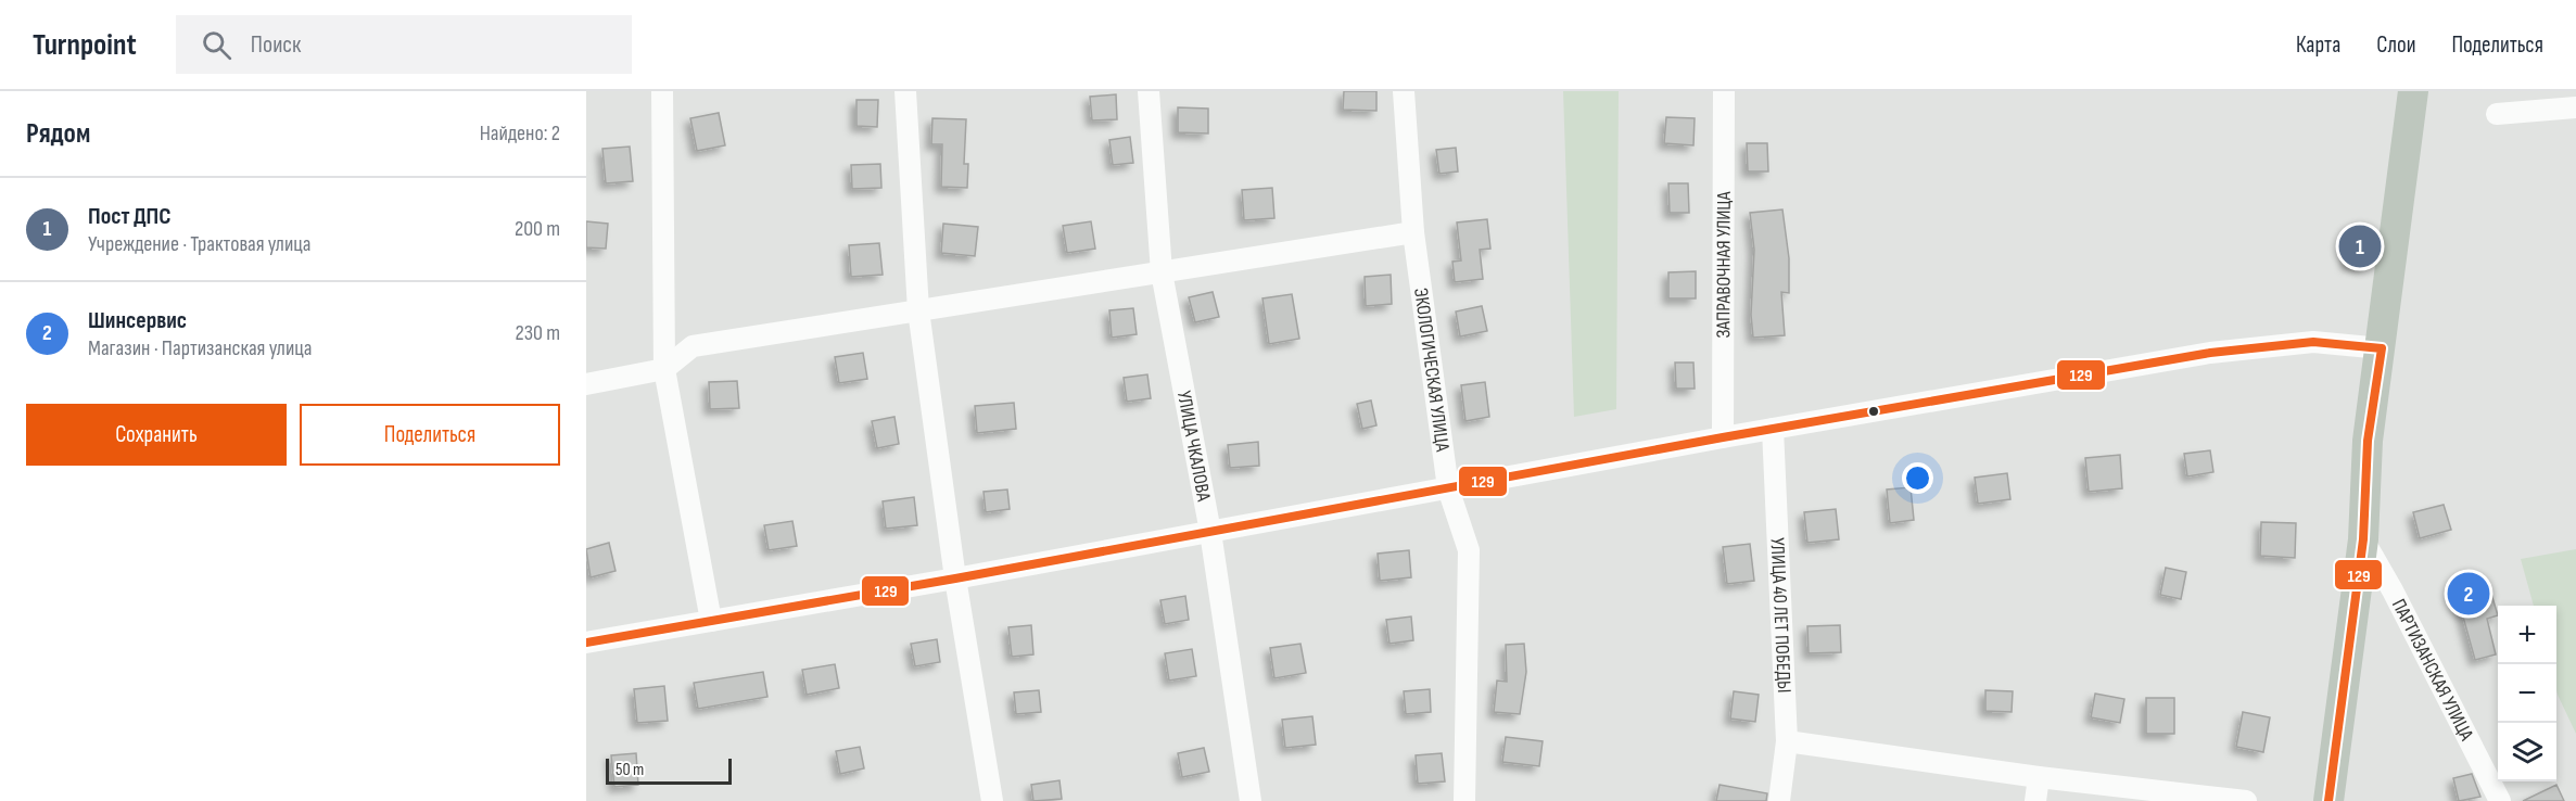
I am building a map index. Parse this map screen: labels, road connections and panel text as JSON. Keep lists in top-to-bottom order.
{
  "streets": {
    "street": [
      "ЗАПРАВОЧНАЯ УЛИЦА",
      "ЭКОЛОГИЧЕСКАЯ УЛИЦА",
      "УЛИЦА ЧКАЛОВА",
      "УЛИЦА 40 ЛЕТ ПОБЕДЫ",
      "ПАРТИЗАНСКАЯ УЛИЦА"
    ]
  },
  "lines": ["transit line 129"],
  "scale_bar": "50 m",
  "page": {
    "header": "Turnpoint",
    "search": "Поиск",
    "nav": ["Карта", "Слои", "Поделиться"],
    "heading": ["Рядом", "Найдено: 2"],
    "list": [
      {
        "mark": "1",
        "name": "Пост ДПС",
        "note": "Учреждение · Трактовая улица",
        "value": "200 m"
      },
      {
        "mark": "2",
        "name": "Шинсервис",
        "note": "Магазин · Партизанская улица",
        "value": "230 m"
      }
    ],
    "pins": ["1", "2"],
    "buttons": ["Сохранить", "Поделиться"],
    "map_buttons": ["+", "−"],
    "scale": "50 m"
  }
}
